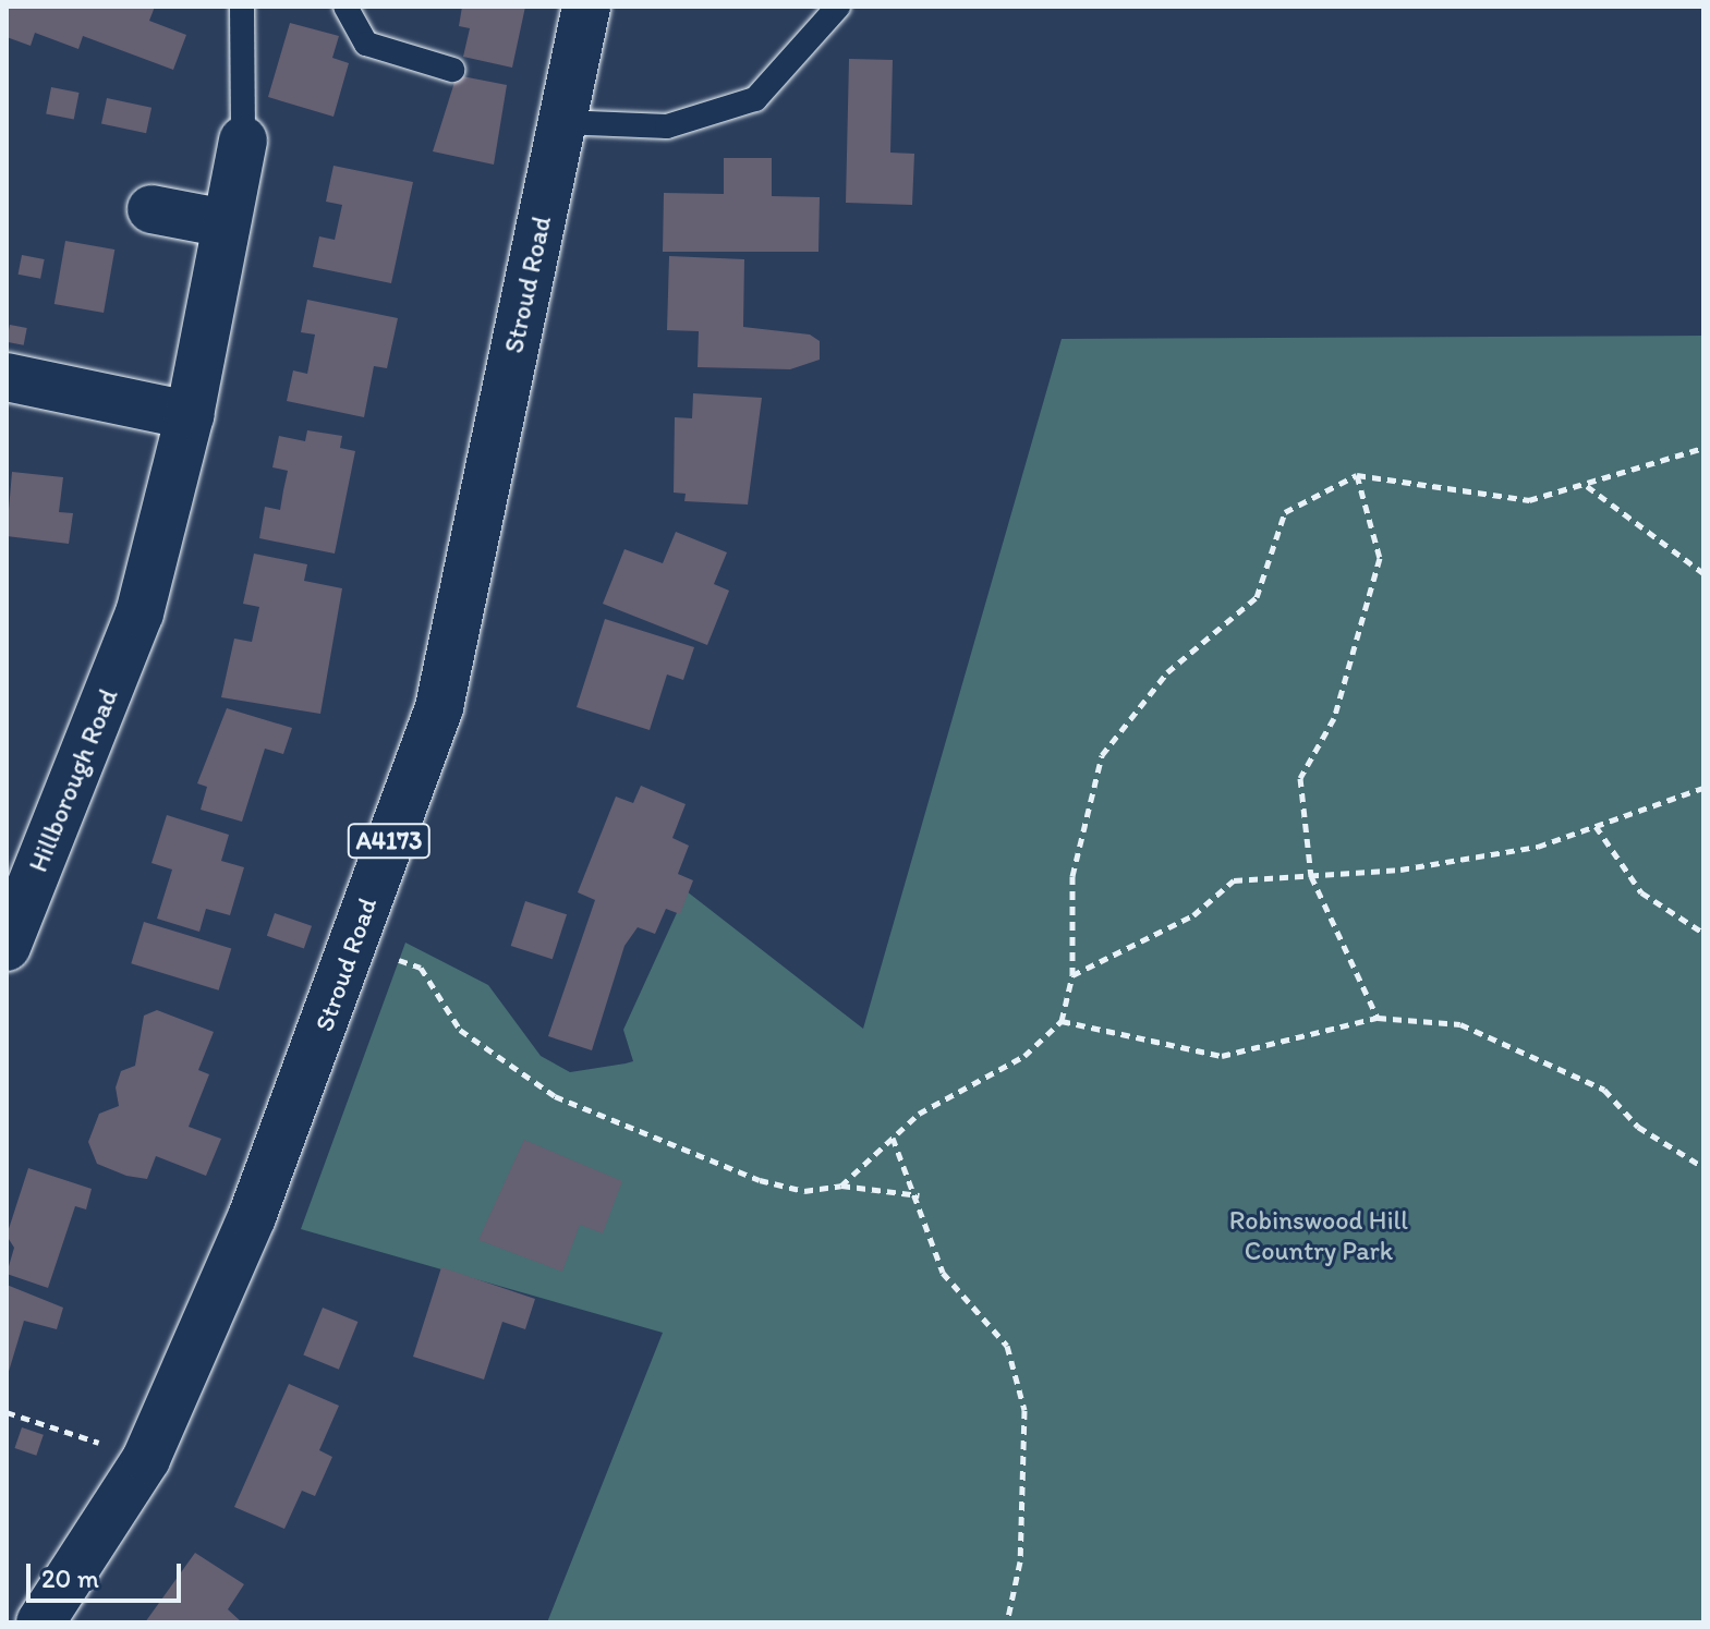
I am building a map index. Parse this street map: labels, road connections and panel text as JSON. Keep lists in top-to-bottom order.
{
  "streets": {
    "main road": ["Stroud Road", "Hillborough Road", "A4173"]
  },
  "parks": ["Robinswood Hill Country Park"],
  "scale_bar": "20 m"
}
